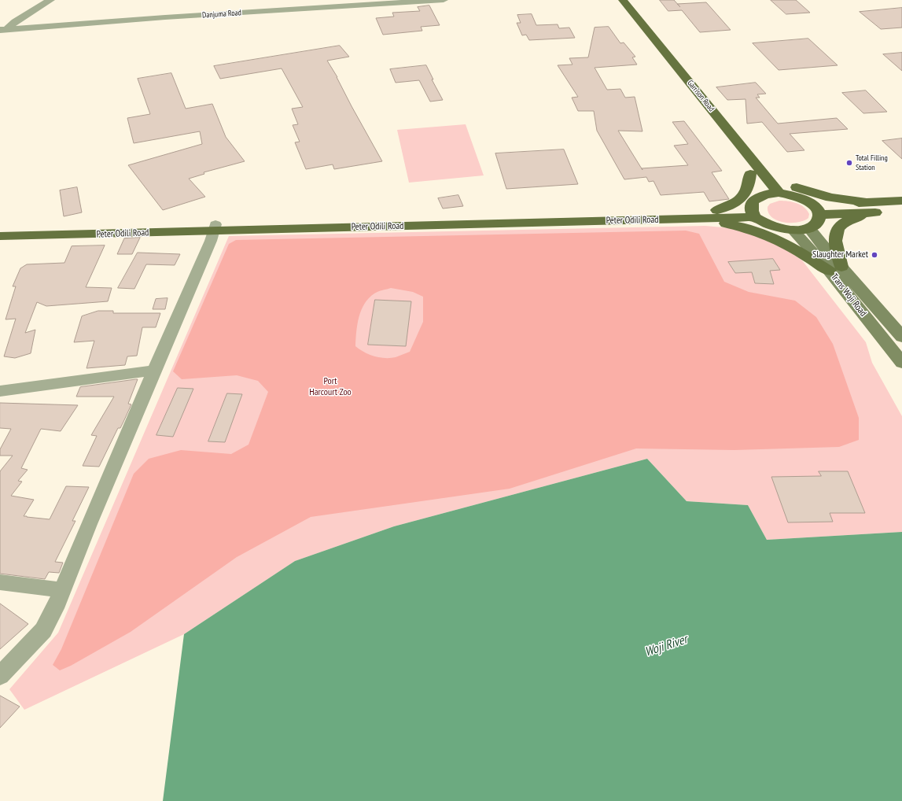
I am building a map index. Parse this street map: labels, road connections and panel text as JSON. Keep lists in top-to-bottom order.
{
  "streets": {
    "main road": ["Garrison Road", "Peter Odili Road", "Trans Woji Road"],
    "street": ["Danjuma Road"]
  },
  "water": ["Woji River"],
  "parks": ["Port Harcourt Zoo"],
  "places": ["Total Filling Station", "Slaughter Market"]
}
